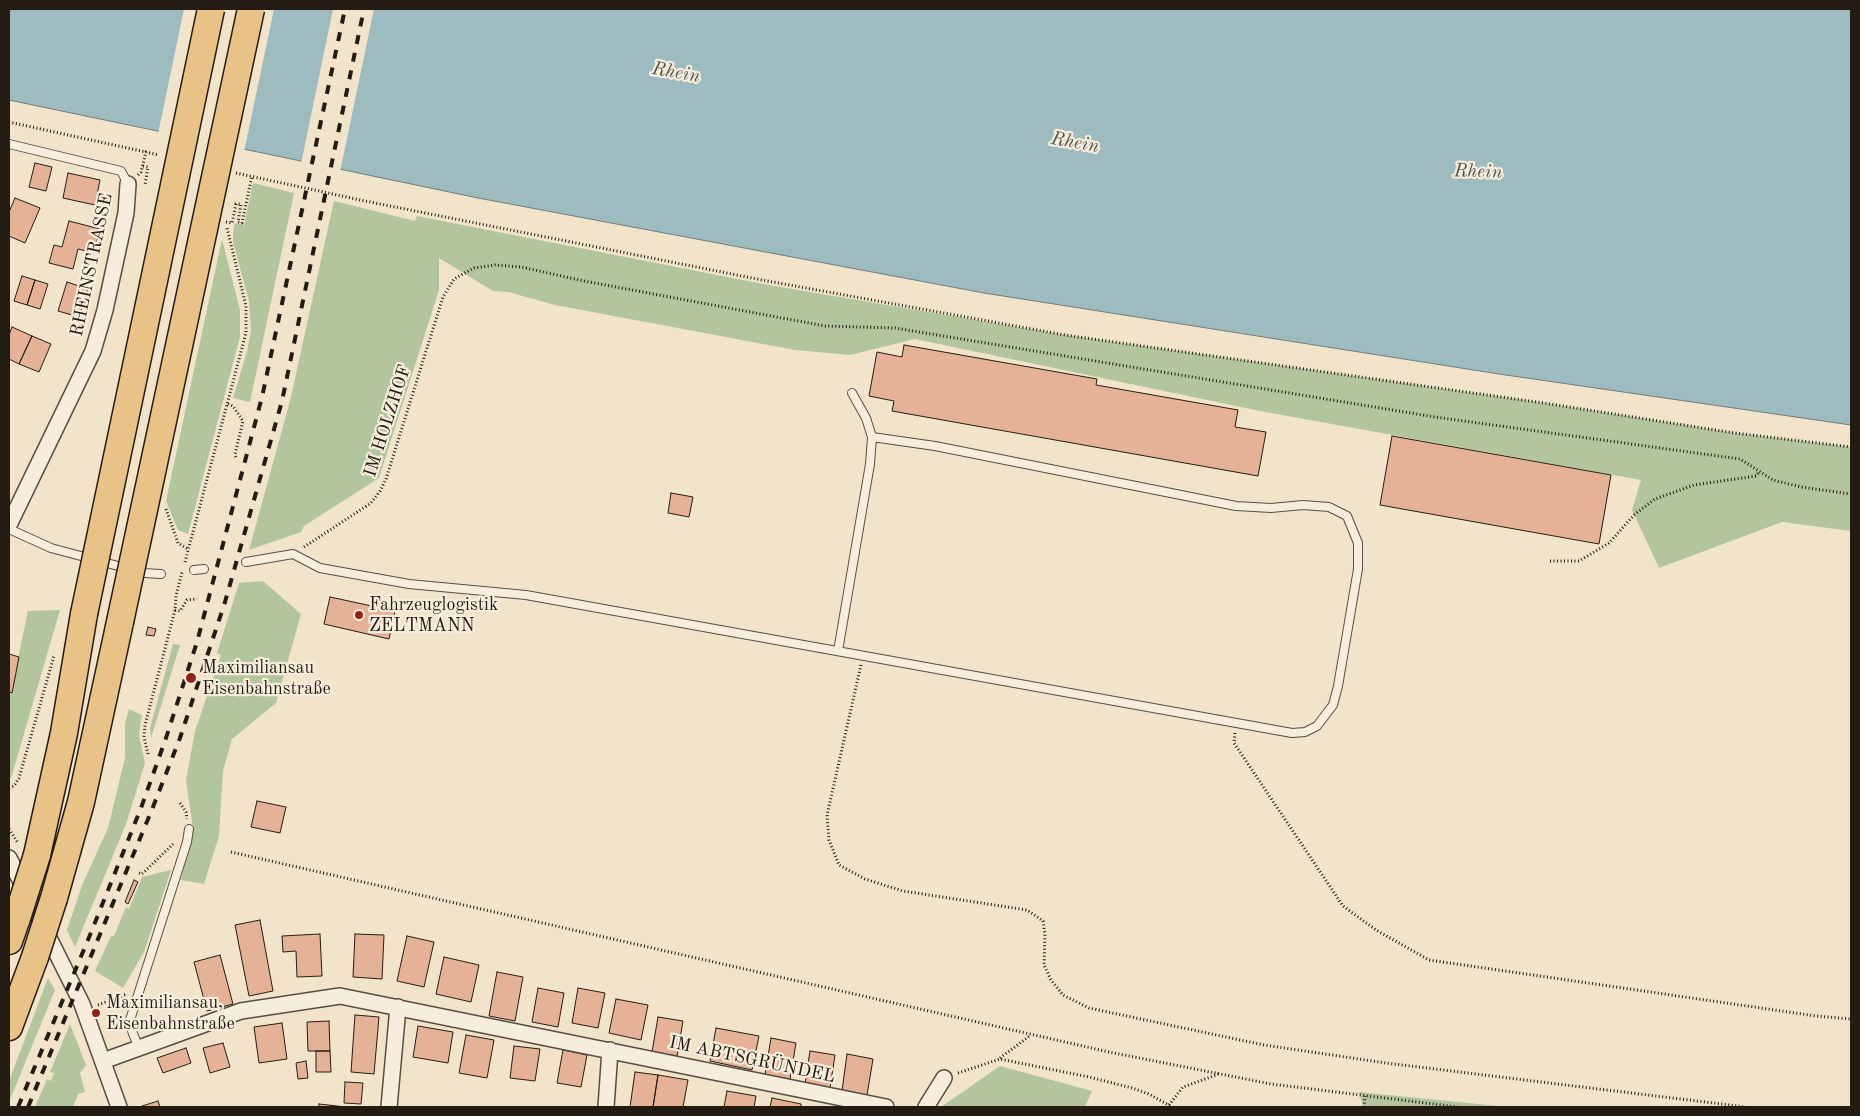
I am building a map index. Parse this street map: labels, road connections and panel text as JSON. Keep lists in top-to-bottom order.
{
  "streets": {
    "street": ["RHEINSTRASSE", "IM ABTSGRÜNDEL"],
    "path": ["IM HOLZHOF"]
  },
  "water": ["Rhein"],
  "places": ["Fahrzeuglogistik ZELTMANN", "Maximiliansau Eisenbahnstraße", "Maximiliansau, Eisenbahnstraße"]
}
